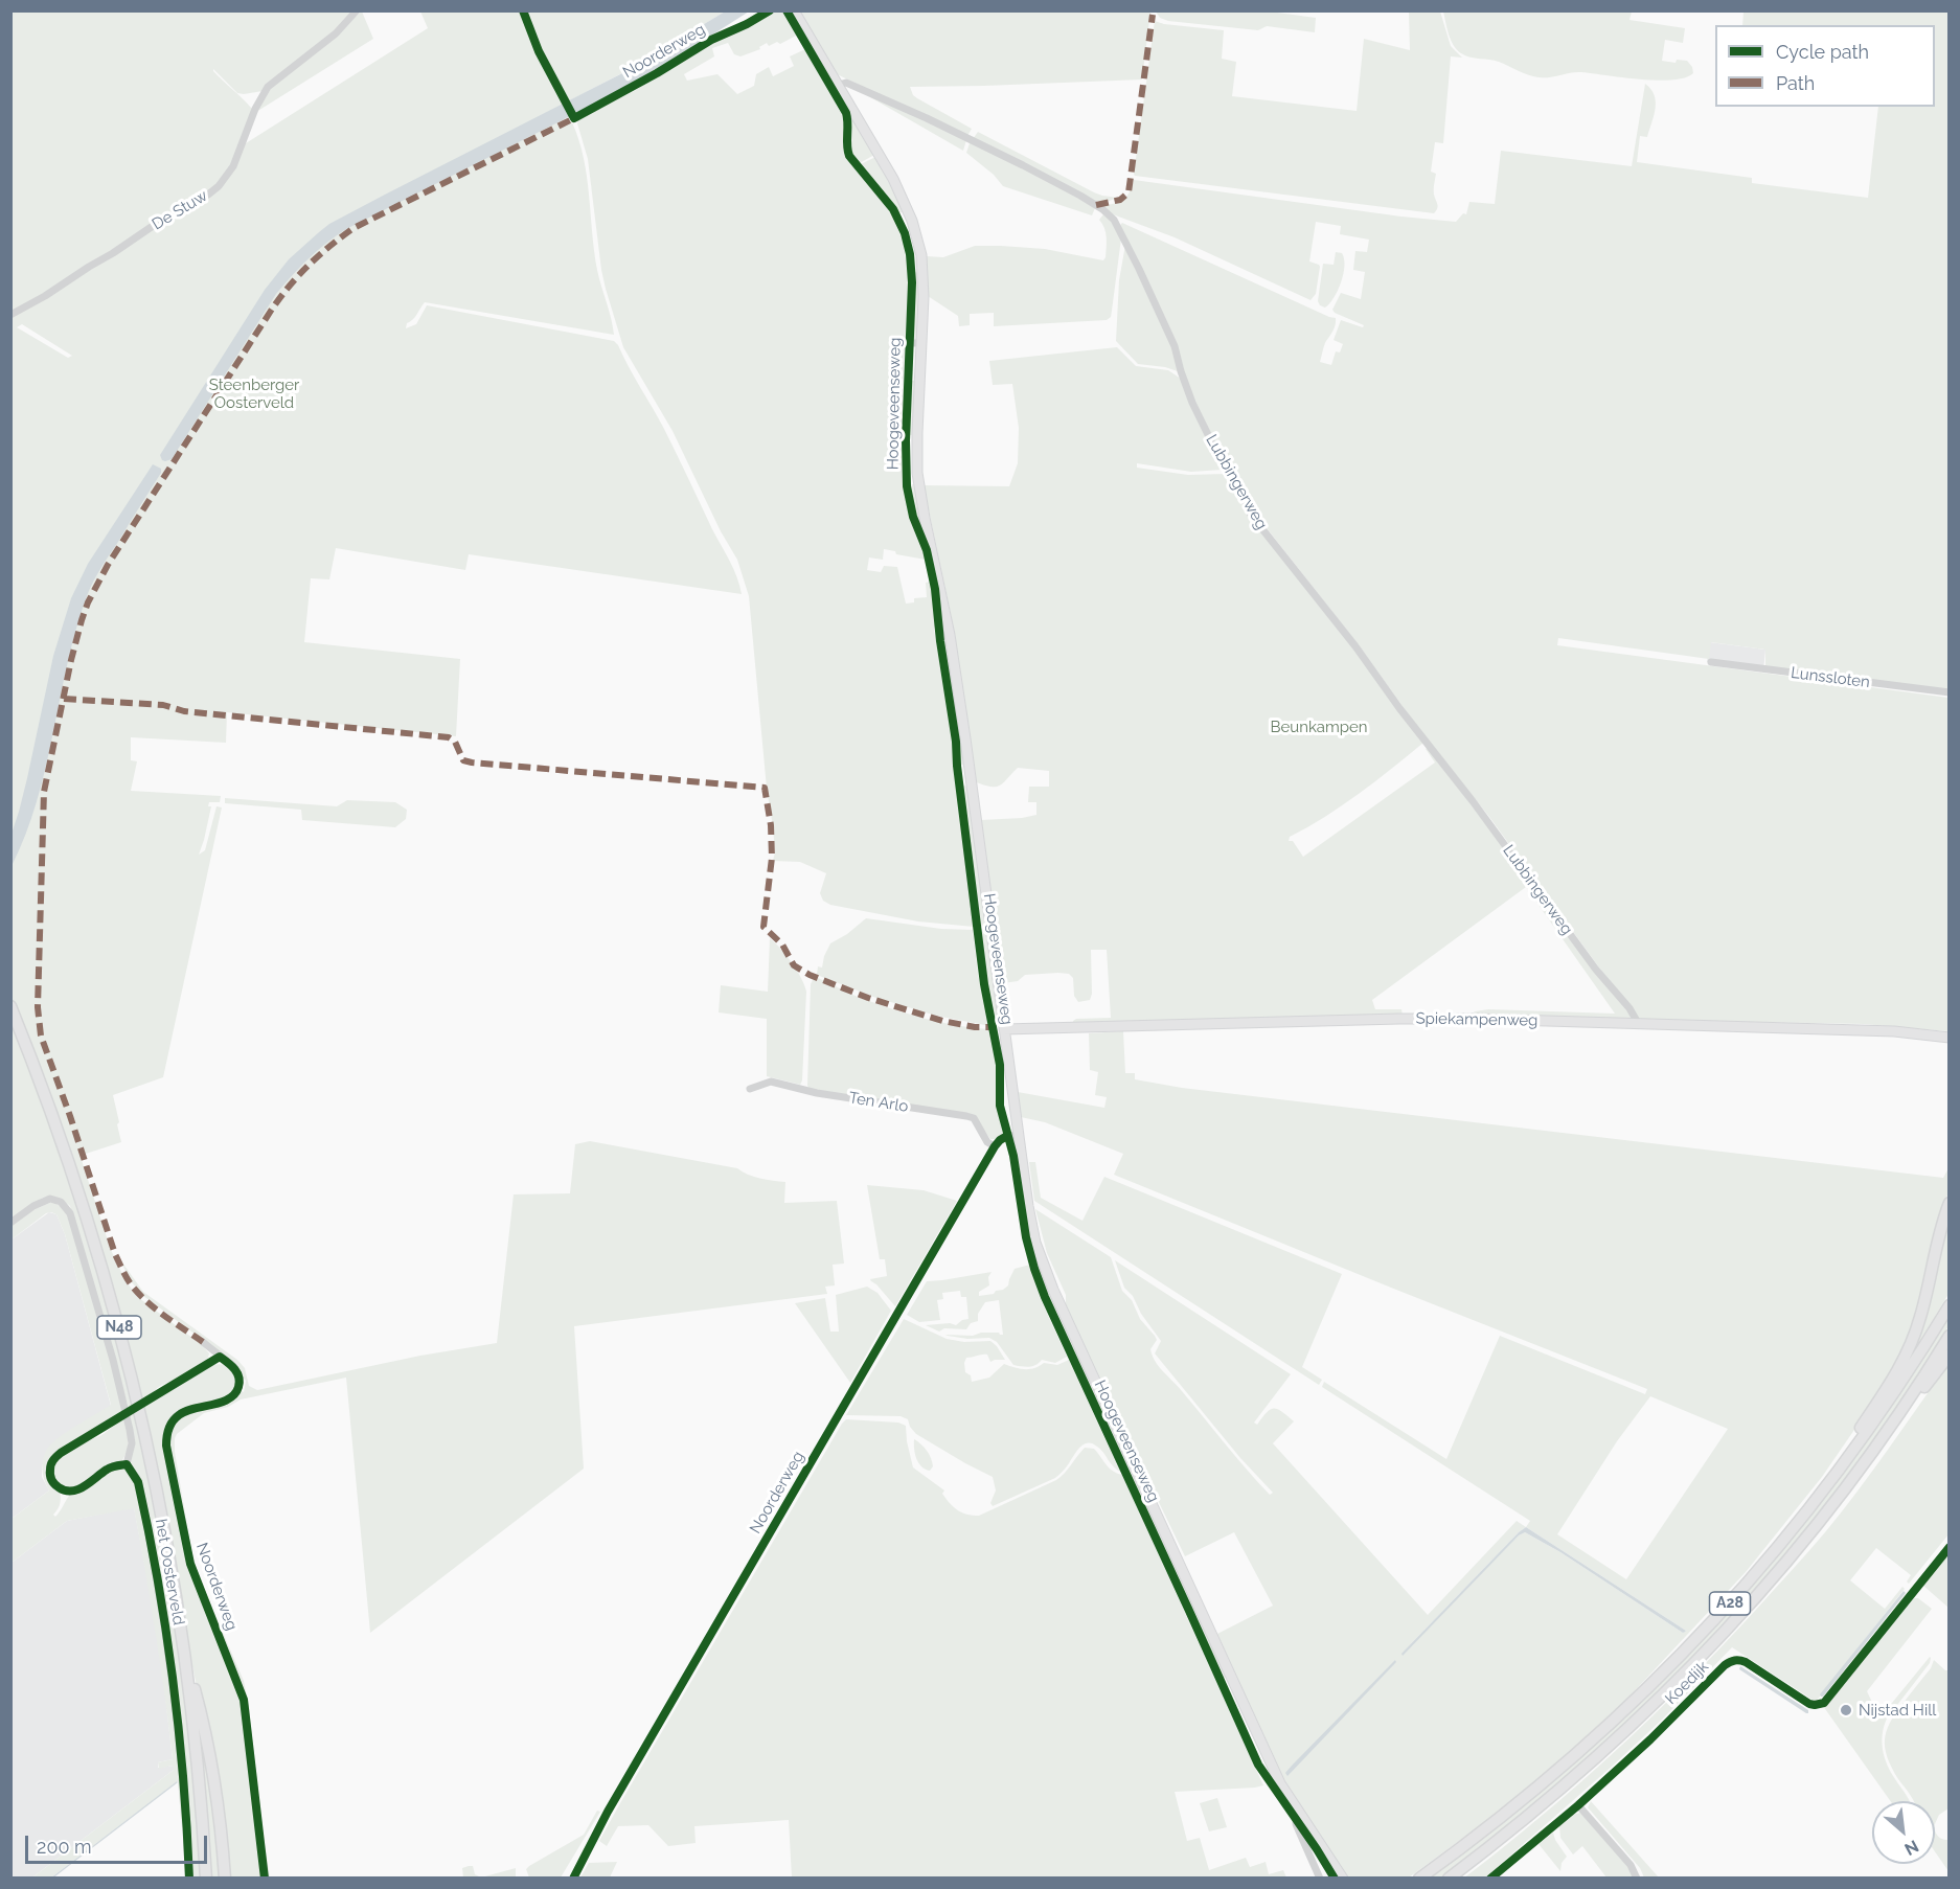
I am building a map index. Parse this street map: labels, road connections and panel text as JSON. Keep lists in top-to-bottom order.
{
  "streets": {
    "highway": ["N48", "A28"],
    "main road": ["Hoogeveenseweg", "Spiekampenweg"],
    "street": [
      "Noorderweg",
      "De Stuw",
      "Lubbingerweg",
      "Lunssloten",
      "Ten Arlo",
      "het Oosterveld",
      "Koedijk"
    ]
  },
  "crossings": [
    ["Noorderweg", "Ten Arlo"],
    ["Hoogeveenseweg", "Lubbingerweg"],
    ["Hoogeveenseweg", "Spiekampenweg"],
    ["Lubbingerweg", "Spiekampenweg"]
  ],
  "parks": ["Steenberger Oosterveld", "Beunkampen"],
  "places": ["Nijstad Hill"],
  "legend": ["Cycle path", "Path"],
  "scale_bar": "200 m",
  "north": "bottom right"
}
